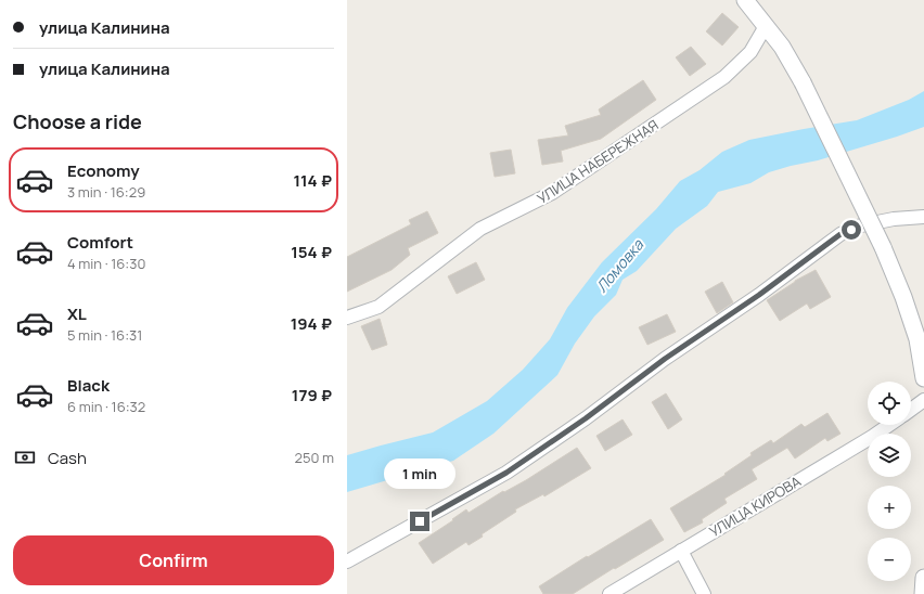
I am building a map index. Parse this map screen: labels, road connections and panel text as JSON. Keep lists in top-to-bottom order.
{
  "streets": {
    "street": ["УЛИЦА НАБЕРЕЖНАЯ", "УЛИЦА КИРОВА"]
  },
  "water": ["Ломовка"],
  "page": {
    "banner": ["улица Калинина", "улица Калинина"],
    "heading": "Choose a ride",
    "list": [
      {
        "name": "Economy",
        "note": "3 min · 16:29",
        "value": "114 ₽"
      },
      {
        "name": "Comfort",
        "note": "4 min · 16:30",
        "value": "154 ₽"
      },
      {
        "name": "XL",
        "note": "5 min · 16:31",
        "value": "194 ₽"
      },
      {
        "name": "Black",
        "note": "6 min · 16:32",
        "value": "179 ₽"
      }
    ],
    "map_buttons": ["+", "−"],
    "pay": ["Cash", "250 m"],
    "bubble": "1 min",
    "buttons": "Confirm"
  }
}
